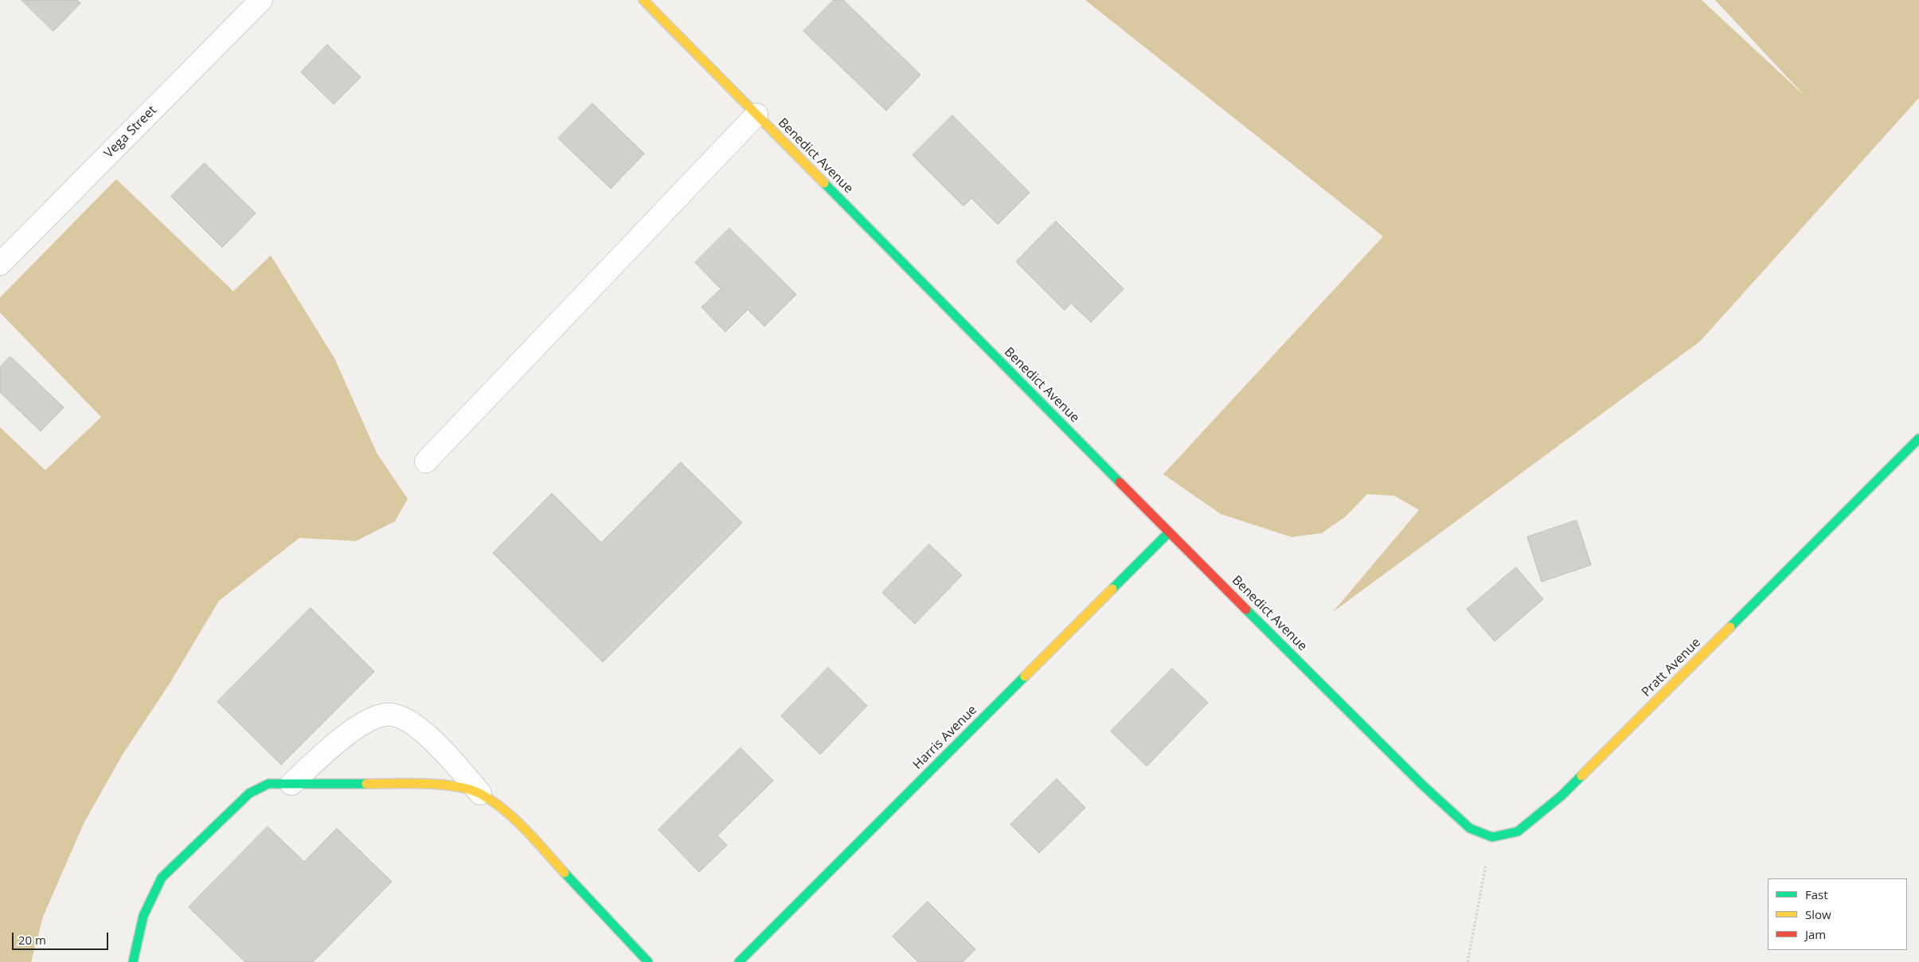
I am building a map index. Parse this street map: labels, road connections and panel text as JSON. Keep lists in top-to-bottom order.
{
  "streets": {
    "street": [
      "Vega Street",
      "Benedict Avenue",
      "Pratt Avenue",
      "Harris Avenue"
    ]
  },
  "crossings": [
    ["Benedict Avenue", "Pratt Avenue"],
    ["Benedict Avenue", "Harris Avenue"]
  ],
  "legend": ["Fast", "Slow", "Jam"],
  "scale_bar": "20 m"
}
